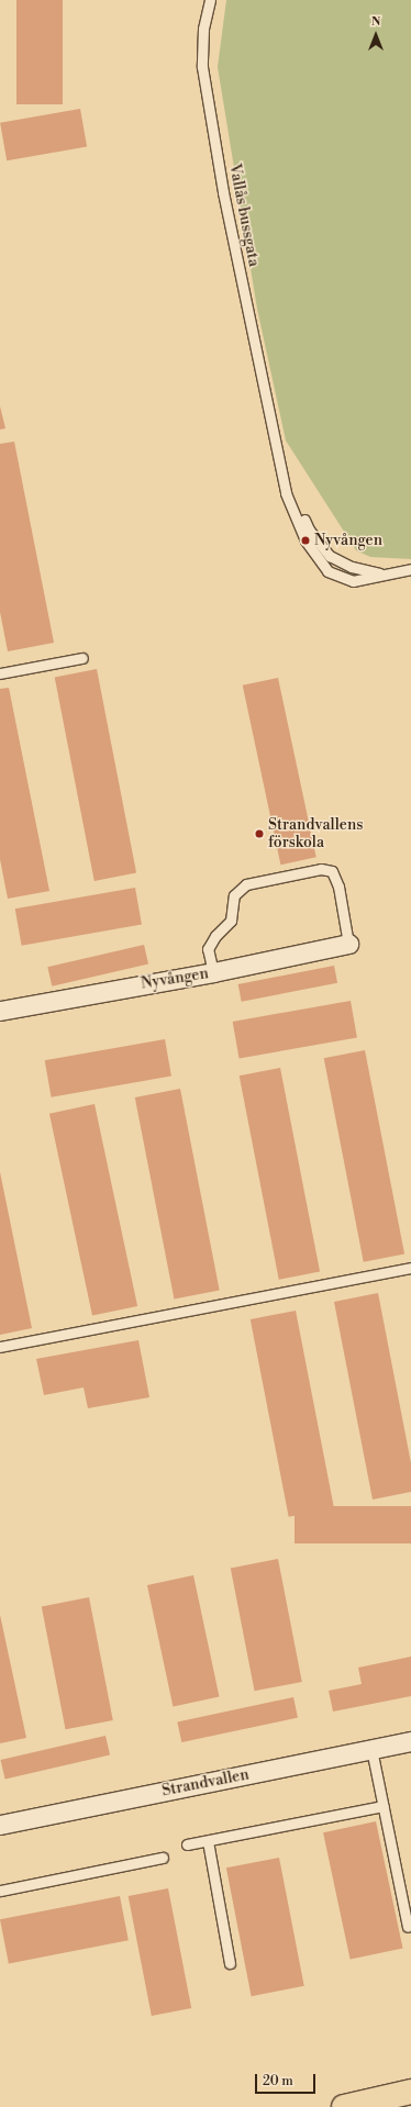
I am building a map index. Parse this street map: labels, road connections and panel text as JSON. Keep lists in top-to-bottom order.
{
  "streets": {
    "street": ["Nyvången", "Strandvallen"],
    "lane": ["Vallås bussgata"]
  },
  "places": ["Nyvången", "Strandvallens förskola"],
  "scale_bar": "20 m",
  "north": "top"
}
